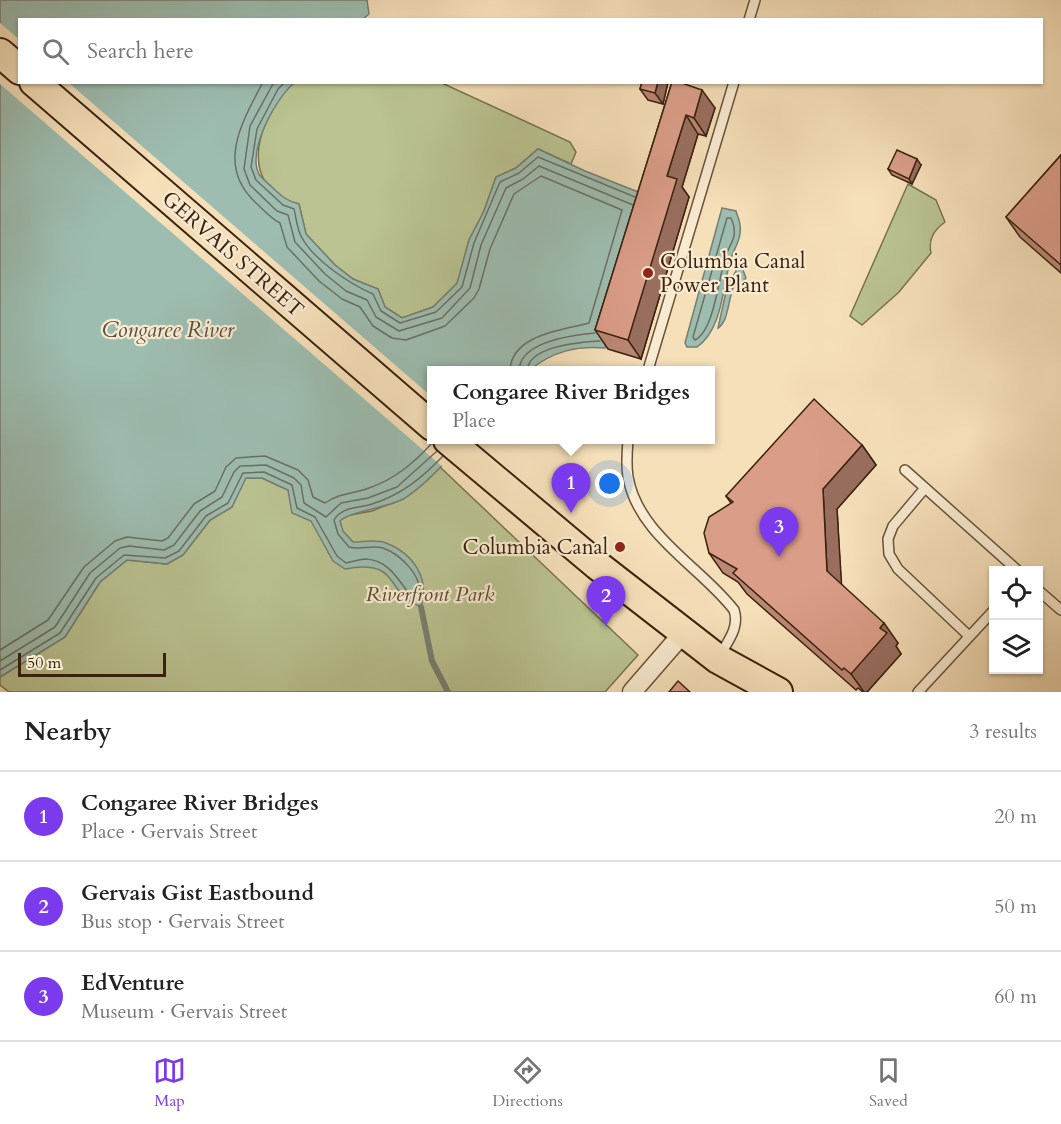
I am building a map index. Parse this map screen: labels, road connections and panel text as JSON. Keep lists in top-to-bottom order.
{
  "streets": {
    "main road": ["GERVAIS STREET"]
  },
  "water": ["Congaree River"],
  "parks": ["Riverfront Park"],
  "places": ["Columbia Canal Power Plant", "Columbia Canal"],
  "scale_bar": "50 m",
  "page": {
    "search": "Search here",
    "popup": ["Congaree River Bridges", "Place"],
    "pins": ["1", "3", "2"],
    "scale": "50 m",
    "heading": ["Nearby", "3 results"],
    "list": [
      {
        "mark": "1",
        "name": "Congaree River Bridges",
        "note": "Place · Gervais Street",
        "value": "20 m"
      },
      {
        "mark": "2",
        "name": "Gervais Gist Eastbound",
        "note": "Bus stop · Gervais Street",
        "value": "50 m"
      },
      {
        "mark": "3",
        "name": "EdVenture",
        "note": "Museum · Gervais Street",
        "value": "60 m"
      }
    ],
    "nav": ["Map", "Directions", "Saved"]
  }
}
